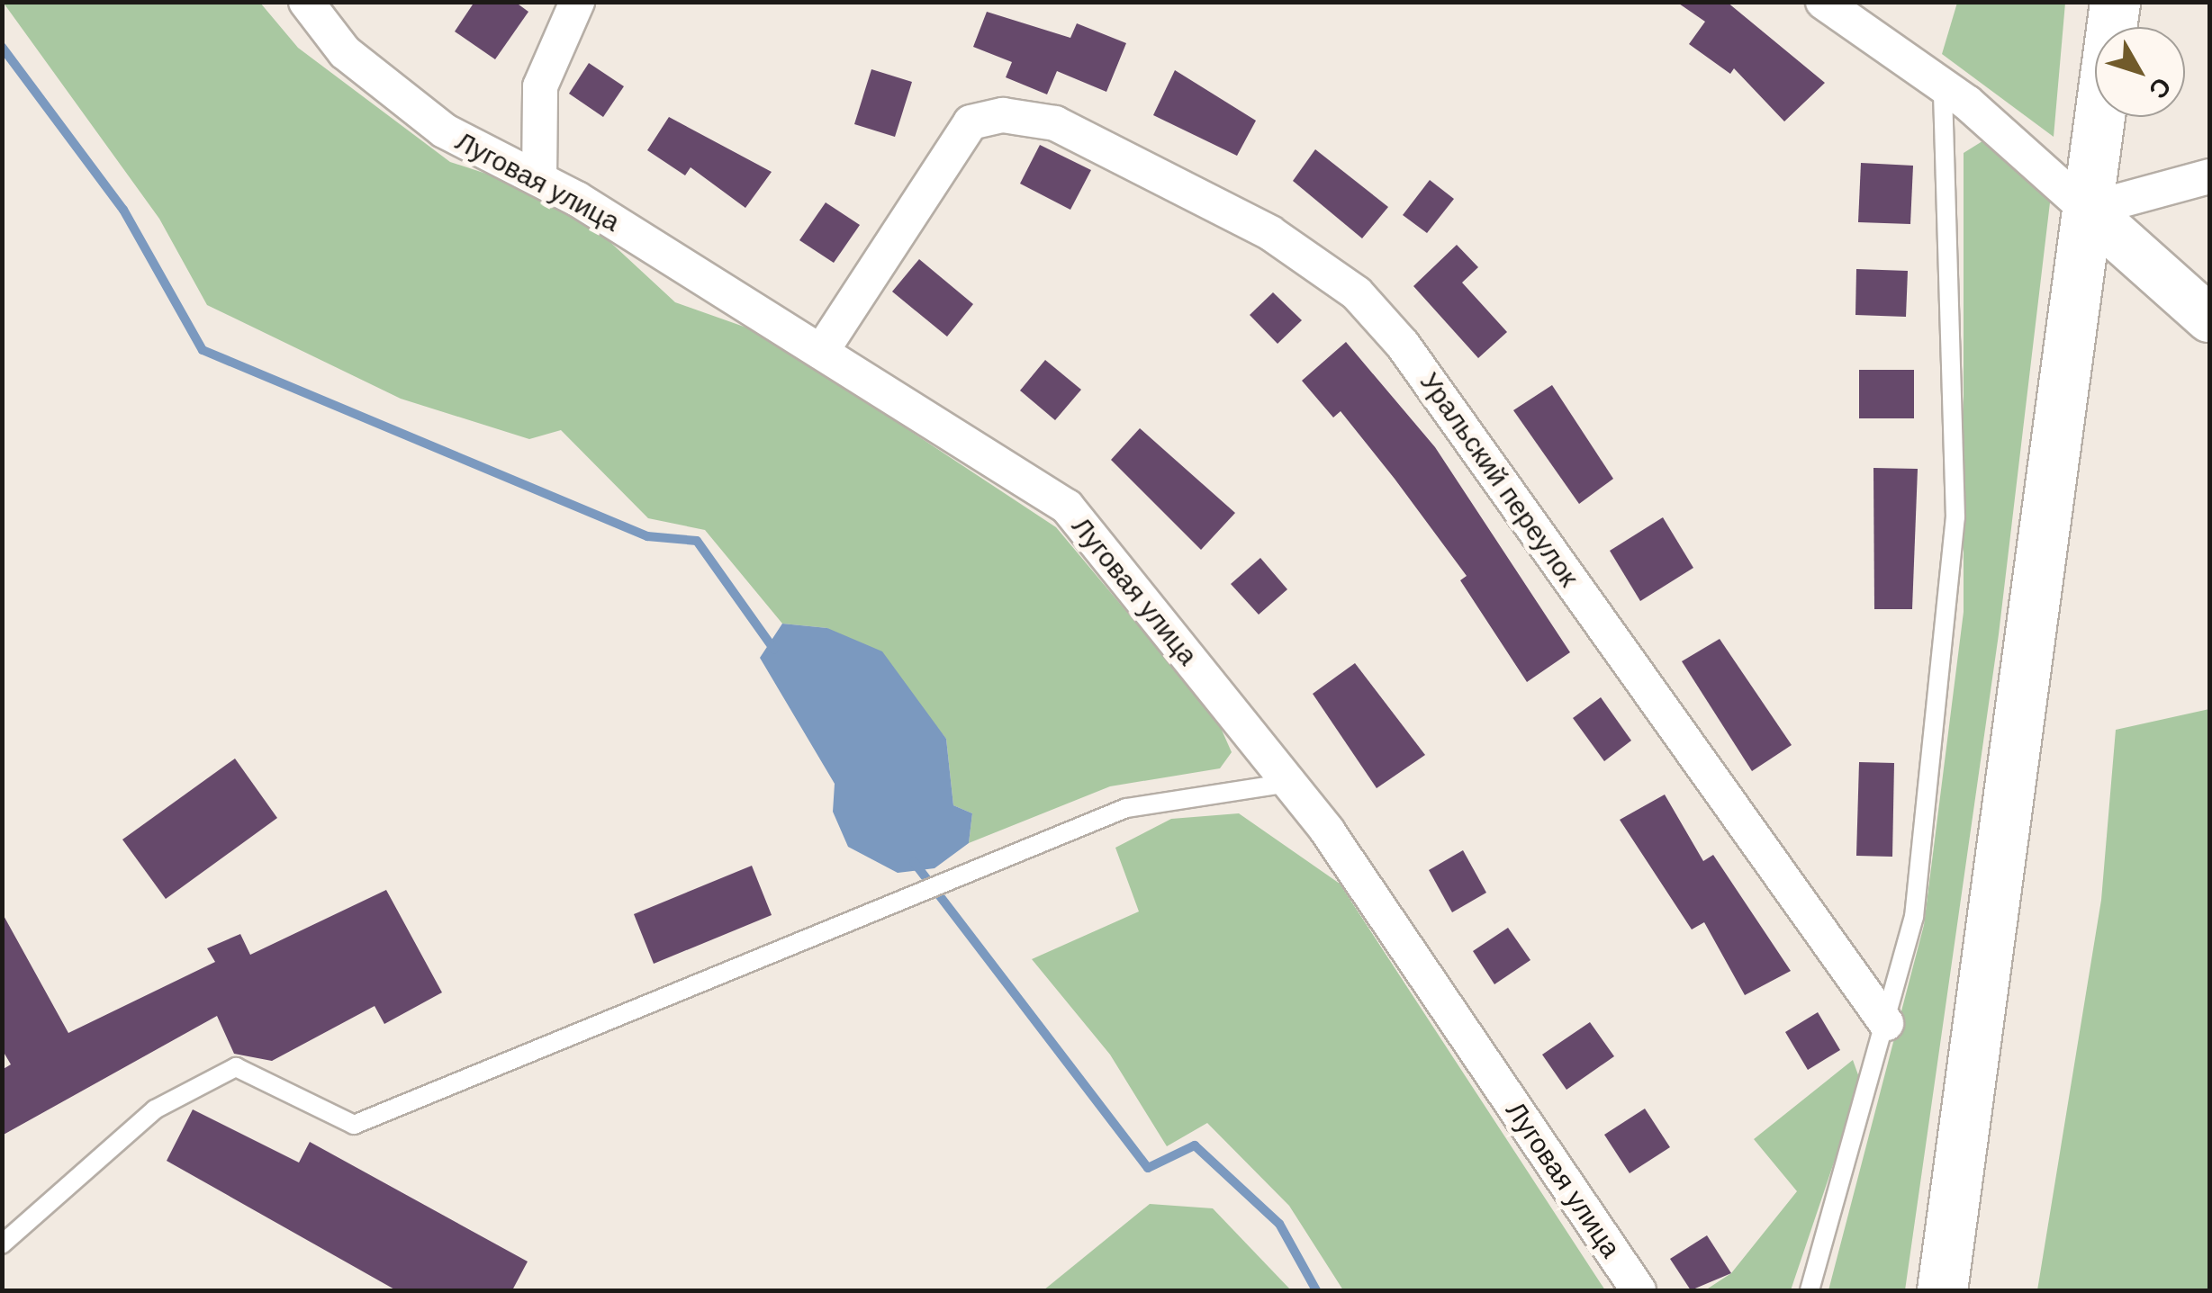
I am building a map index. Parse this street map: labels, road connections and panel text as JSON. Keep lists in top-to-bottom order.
{
  "streets": {
    "street": ["Луговая улица", "Уральский переулок"]
  },
  "crossings": [
    ["Луговая улица", "Уральский переулок"]
  ],
  "north": "bottom right"
}
